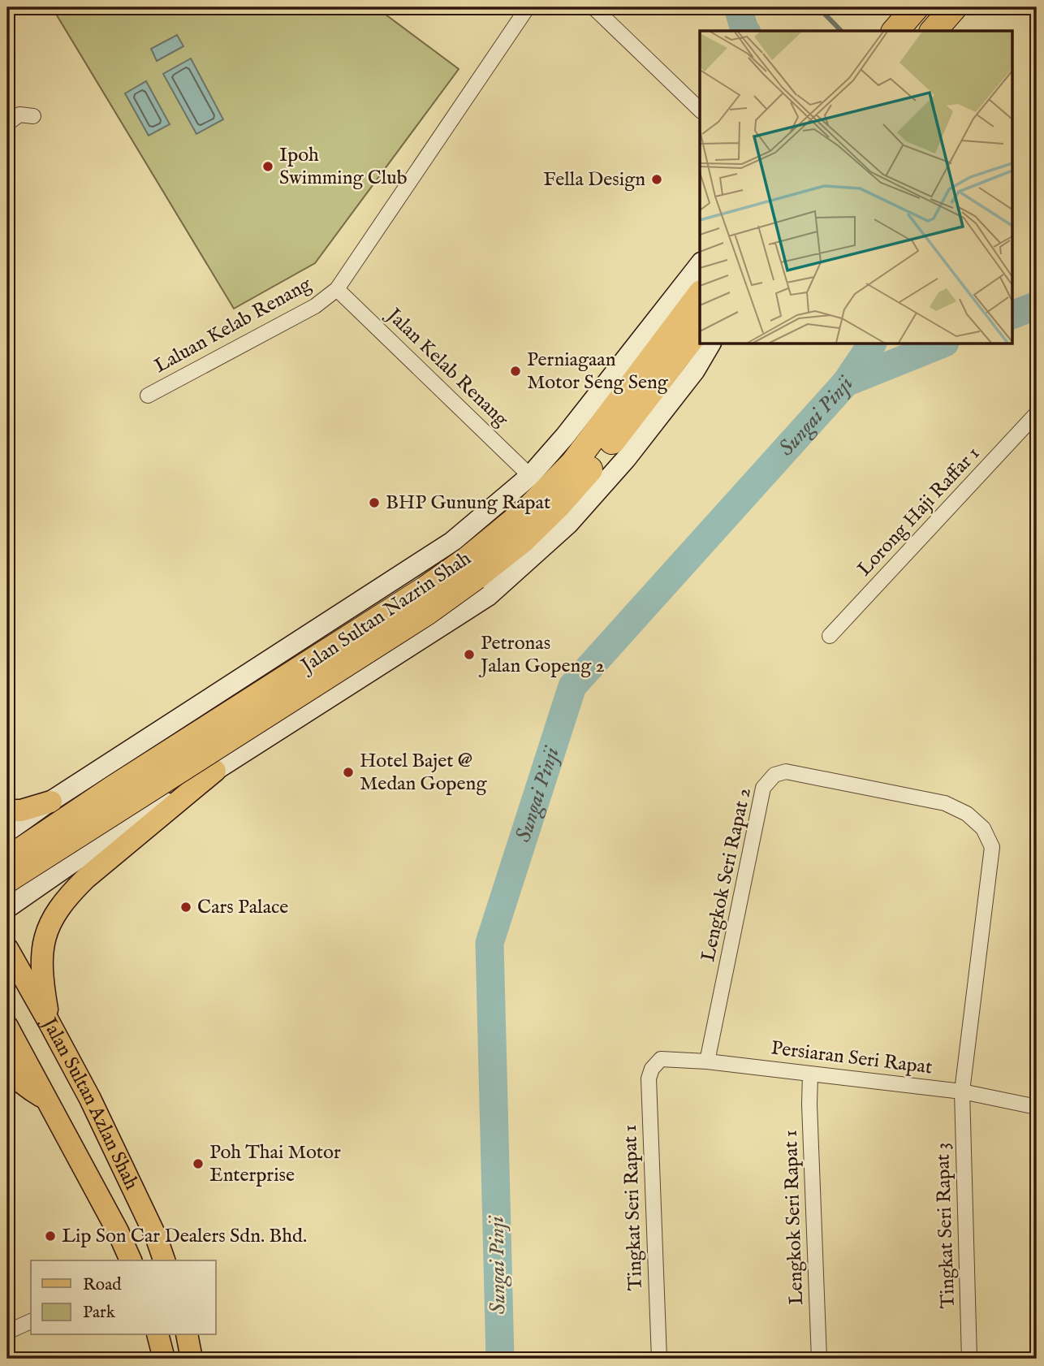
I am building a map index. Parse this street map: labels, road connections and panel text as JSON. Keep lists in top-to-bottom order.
{
  "streets": {
    "highway": ["Jalan Sultan Nazrin Shah"],
    "main road": ["Jalan Sultan Azlan Shah"],
    "street": [
      "Laluan Kelab Renang",
      "Jalan Kelab Renang",
      "Lorong Haji Raffar 1",
      "Lengkok Seri Rapat 2",
      "Persiaran Seri Rapat",
      "Tingkat Seri Rapat 1",
      "Lengkok Seri Rapat 1",
      "Tingkat Seri Rapat 3"
    ]
  },
  "crossings": [
    ["Laluan Kelab Renang", "Jalan Kelab Renang"],
    ["Lengkok Seri Rapat 2", "Persiaran Seri Rapat"],
    ["Lengkok Seri Rapat 2", "Tingkat Seri Rapat 3"],
    ["Persiaran Seri Rapat", "Tingkat Seri Rapat 1"],
    ["Persiaran Seri Rapat", "Lengkok Seri Rapat 1"],
    ["Persiaran Seri Rapat", "Tingkat Seri Rapat 3"]
  ],
  "water": ["Sungai Pinji"],
  "places": [
    "Ipoh Swimming Club",
    "Fella Design",
    "Perniagaan Motor Seng Seng",
    "BHP Gunung Rapat",
    "Petronas Jalan Gopeng 2",
    "Hotel Bajet @ Medan Gopeng",
    "Cars Palace",
    "Poh Thai Motor Enterprise",
    "Lip Son Car Dealers Sdn. Bhd."
  ],
  "legend": ["Road", "Park"]
}
